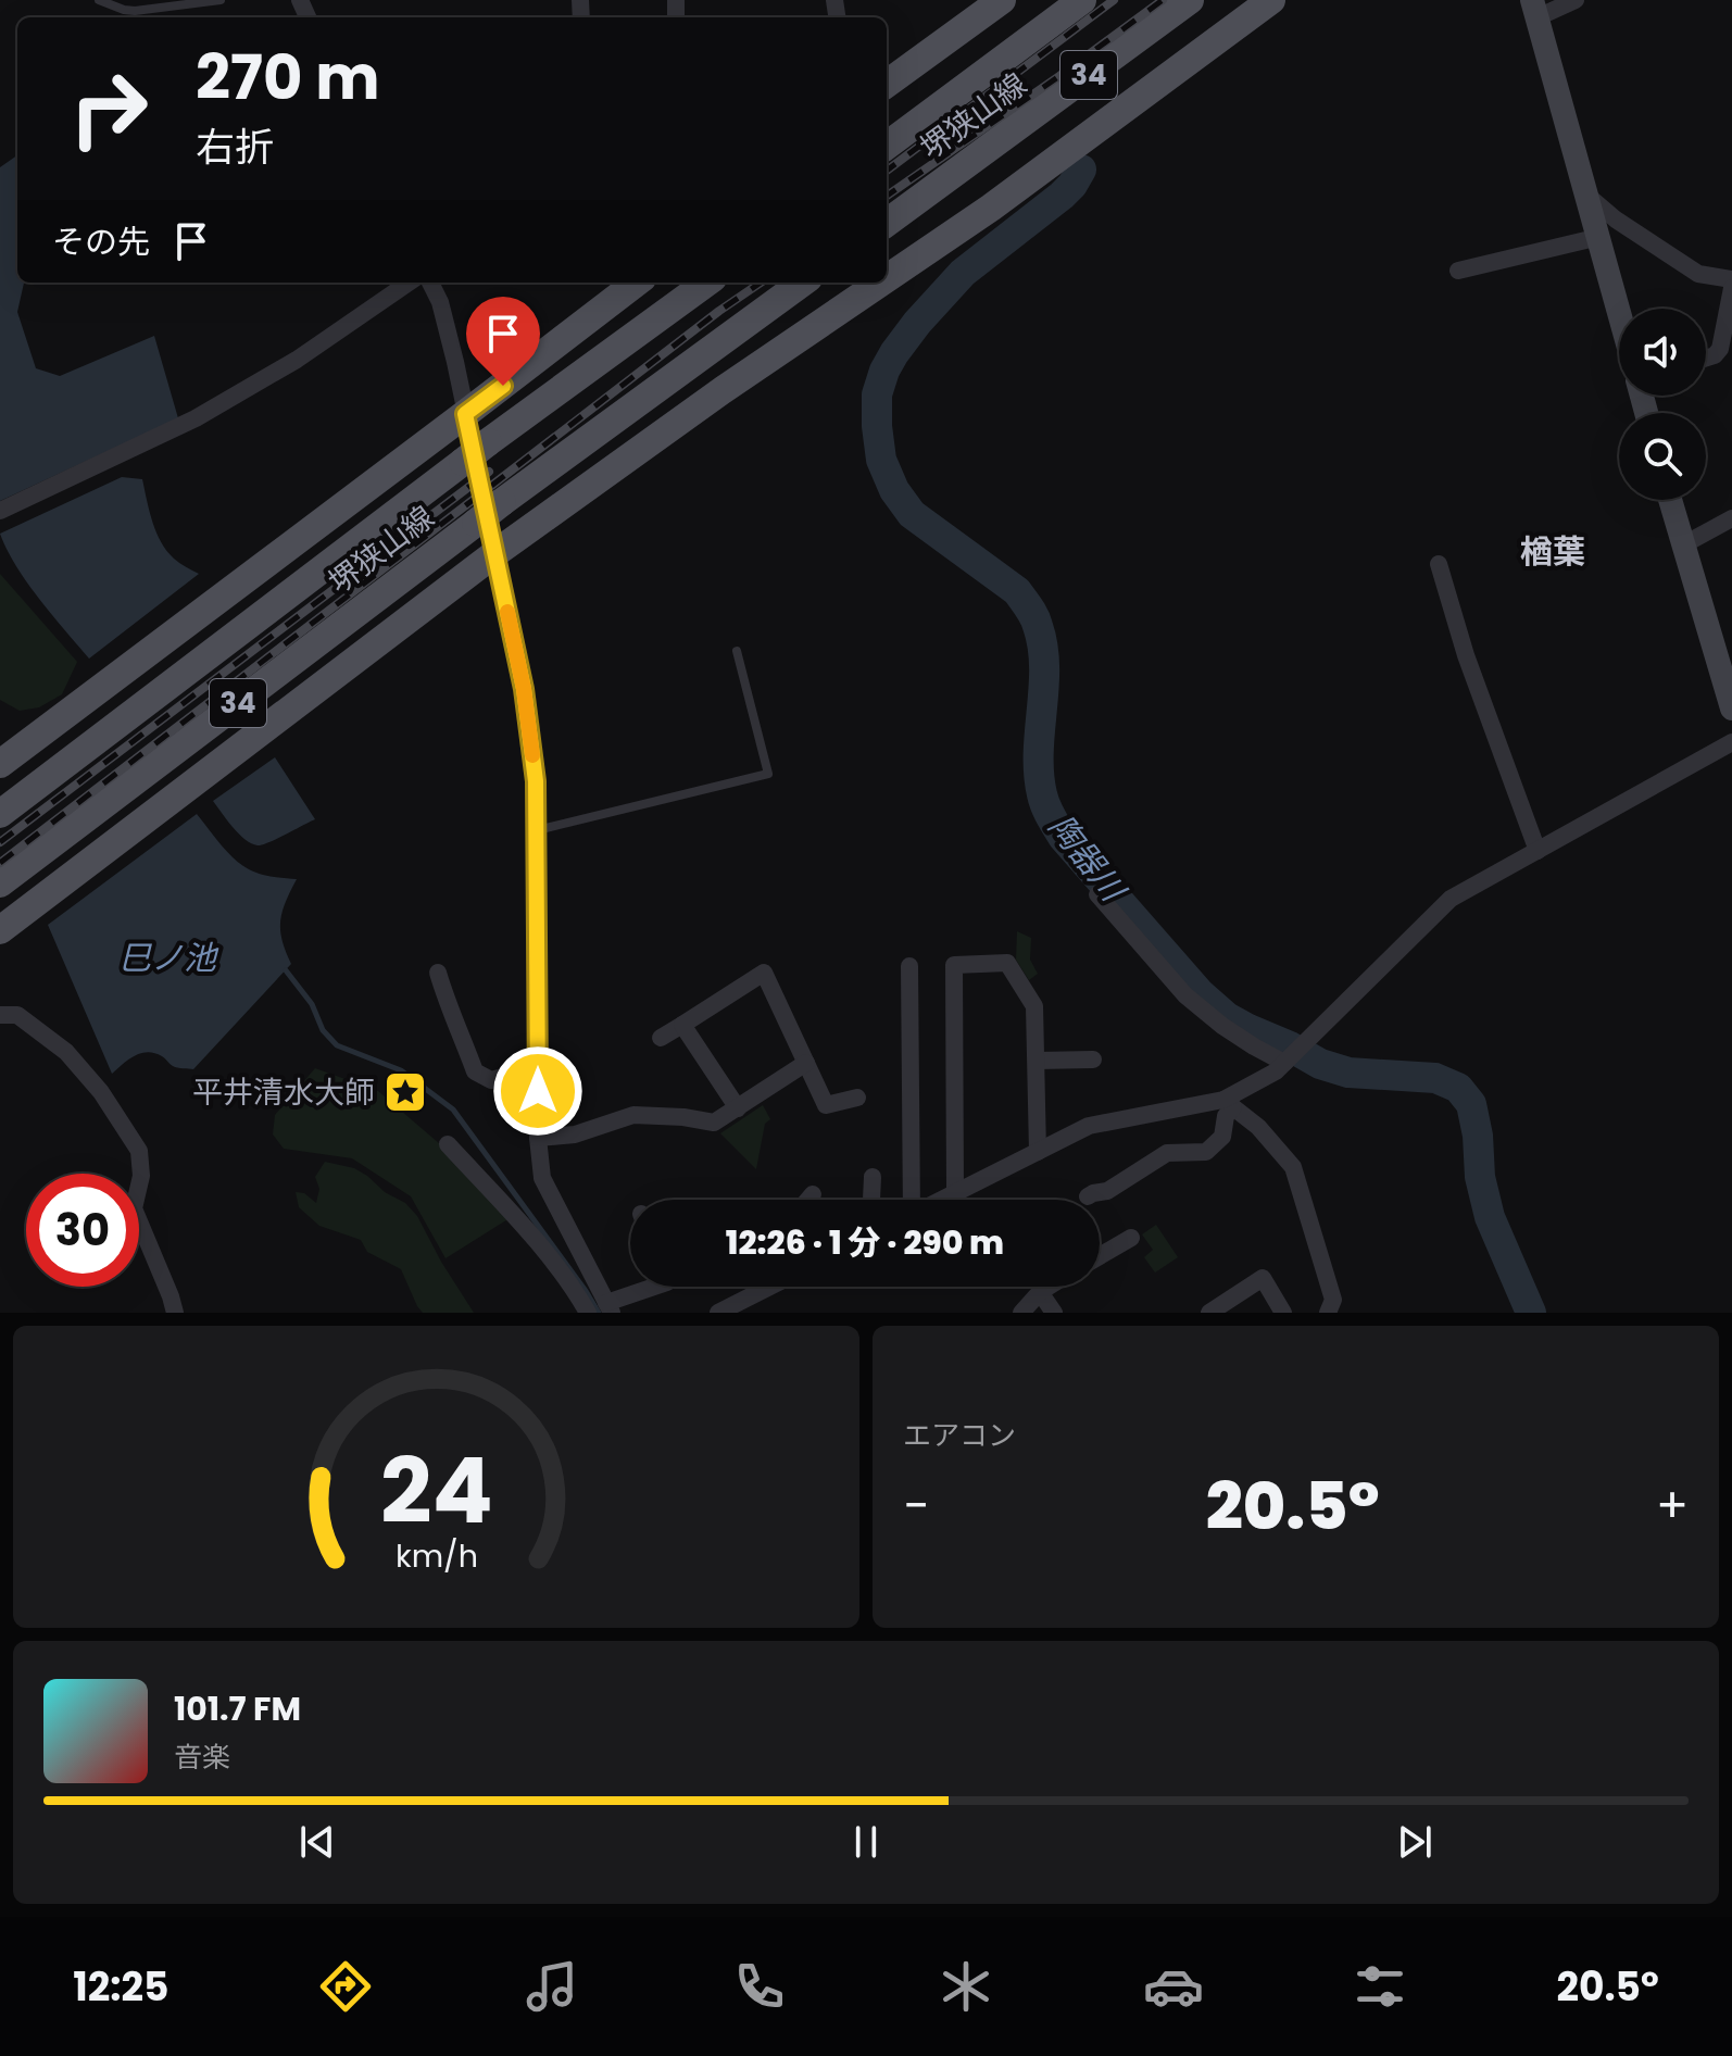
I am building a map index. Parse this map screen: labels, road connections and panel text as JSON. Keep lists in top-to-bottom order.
{
  "streets": {
    "main road": ["34", "堺狭山線"]
  },
  "districts": ["楢葉"],
  "water": ["陶器川", "巳ノ池"],
  "places": {
    "place": ["平井清水大師"]
  },
  "page": {
    "turn": ["270 m", "右折"],
    "then": "その先",
    "limit": "30",
    "trip": "12:26 · 1 分 · 290 m",
    "tile": "エアコン",
    "heat": ["−", "20.5°", "+"],
    "song": ["101.7 FM", "音楽"],
    "tabs": ["12:25", "20.5°"],
    "gauge": ["24", "km/h"]
  }
}
